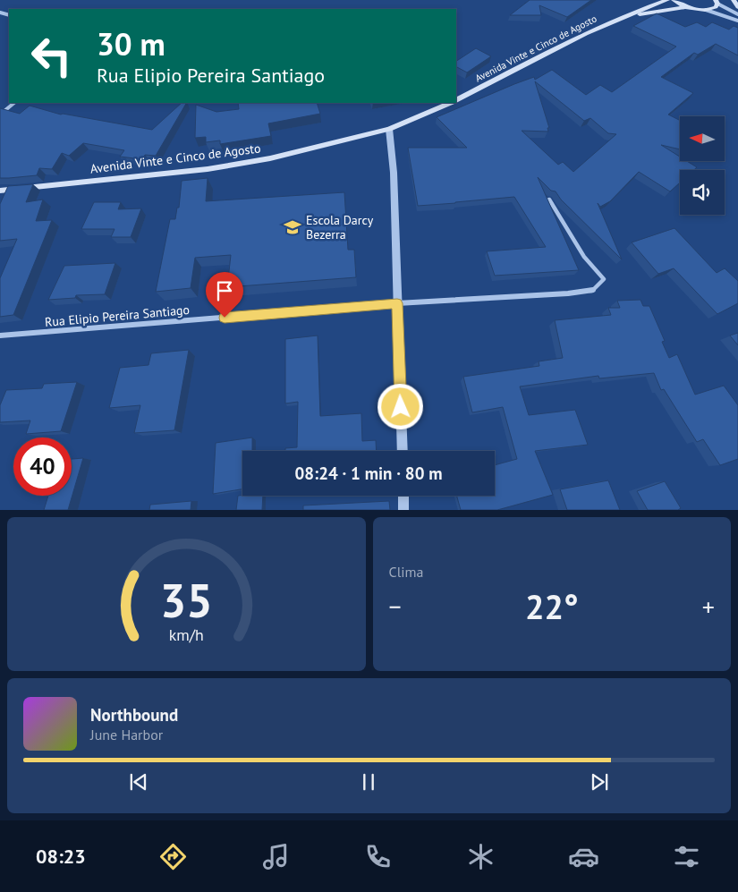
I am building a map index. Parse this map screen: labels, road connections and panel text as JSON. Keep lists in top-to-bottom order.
{
  "streets": {
    "main road": ["Avenida Vinte e Cinco de Agosto"],
    "street": ["Rua Elipio Pereira Santiago"]
  },
  "places": {
    "school or university": ["Escola Darcy Bezerra"]
  },
  "north": "left",
  "page": {
    "turn": ["30 m", "Rua Elipio Pereira Santiago"],
    "limit": "40",
    "trip": "08:24 · 1 min · 80 m",
    "tile": "Clima",
    "heat": ["−", "22°", "+"],
    "song": ["Northbound", "June Harbor"],
    "tabs": "08:23",
    "gauge": ["35", "km/h"]
  }
}
